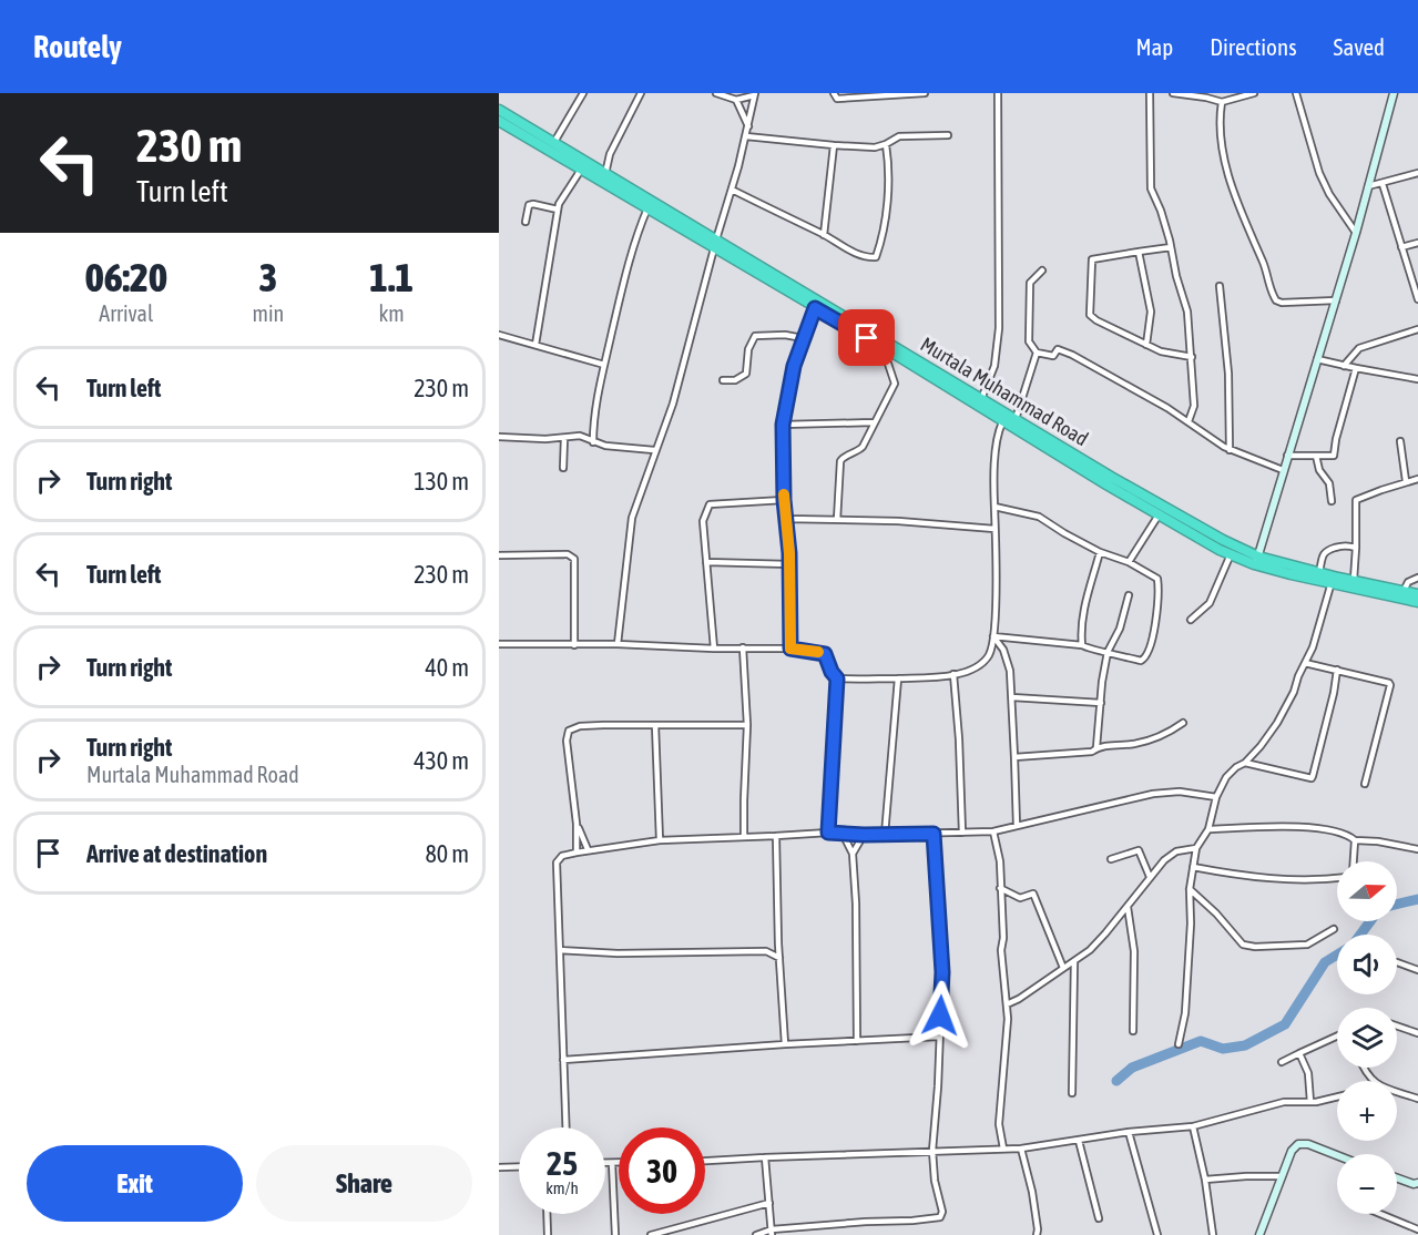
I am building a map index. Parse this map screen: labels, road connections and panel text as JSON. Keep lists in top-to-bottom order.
{
  "streets": {
    "highway": ["Murtala Muhammad Road"]
  },
  "north": "right",
  "page": {
    "header": "Routely",
    "nav": ["Map", "Directions", "Saved"],
    "turn": ["230 m", "Turn left"],
    "eta": [
      "06:20",
      "Arrival",
      "3",
      "min",
      "1.1",
      "km"
    ],
    "list": [
      {
        "name": "Turn left",
        "value": "230 m"
      },
      {
        "name": "Turn right",
        "value": "130 m"
      },
      {
        "name": "Turn left",
        "value": "230 m"
      },
      {
        "name": "Turn right",
        "value": "40 m"
      },
      {
        "name": "Turn right",
        "note": "Murtala Muhammad Road",
        "value": "430 m"
      },
      {
        "name": "Arrive at destination",
        "value": "80 m"
      }
    ],
    "map_buttons": ["+", "−"],
    "speed": "25 km/h",
    "limit": "30",
    "buttons": ["Exit", "Share"]
  }
}
